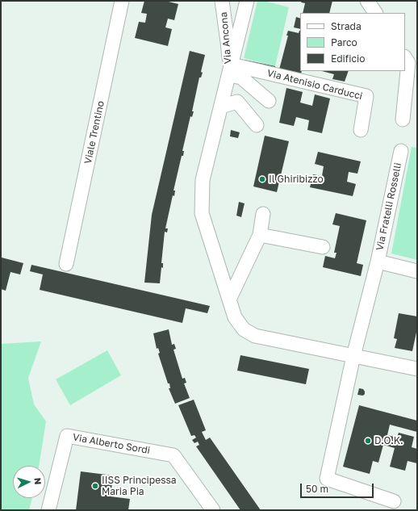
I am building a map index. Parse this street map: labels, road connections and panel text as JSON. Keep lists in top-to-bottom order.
{
  "streets": {
    "street": [
      "Via Ancona",
      "Via Atenisio Carducci",
      "Viale Trentino",
      "Via Fratelli Rosselli",
      "Via Alberto Sordi"
    ]
  },
  "crossings": [
    ["Via Ancona", "Via Atenisio Carducci"]
  ],
  "places": ["Il Ghiribizzo", "D.O.K.", "IISS Principessa Maria Pia"],
  "legend": ["Strada", "Parco", "Edificio"],
  "scale_bar": "50 m",
  "north": "right"
}
